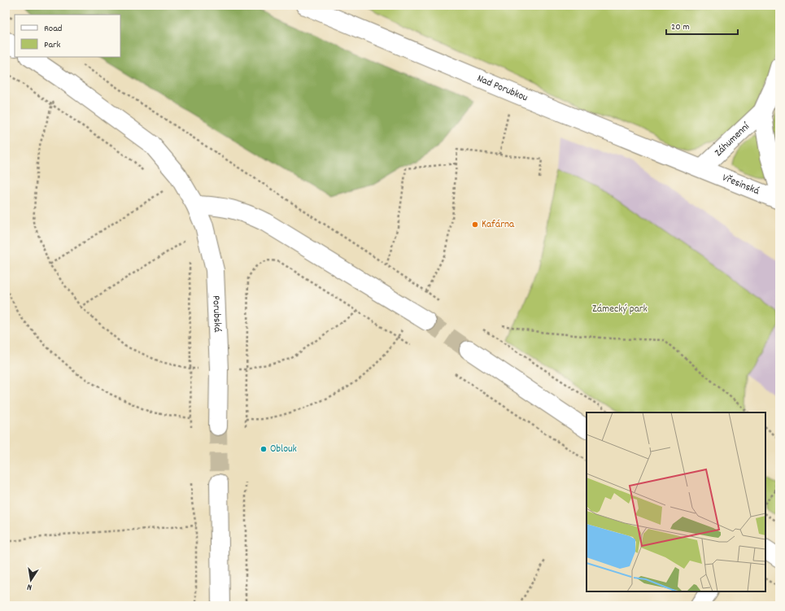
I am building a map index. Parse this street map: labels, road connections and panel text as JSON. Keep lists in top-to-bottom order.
{
  "streets": {
    "street": [
      "Nad Porubkou",
      "Záhumenní",
      "Vřesinská",
      "Porubská"
    ]
  },
  "crossings": [
    ["Nad Porubkou", "Záhumenní"],
    ["Nad Porubkou", "Vřesinská"],
    ["Záhumenní", "Vřesinská"]
  ],
  "parks": ["Zámecký park"],
  "places": ["Kafárna", "Oblouk"],
  "legend": ["Road", "Park"],
  "scale_bar": "20 m",
  "north": "bottom"
}
